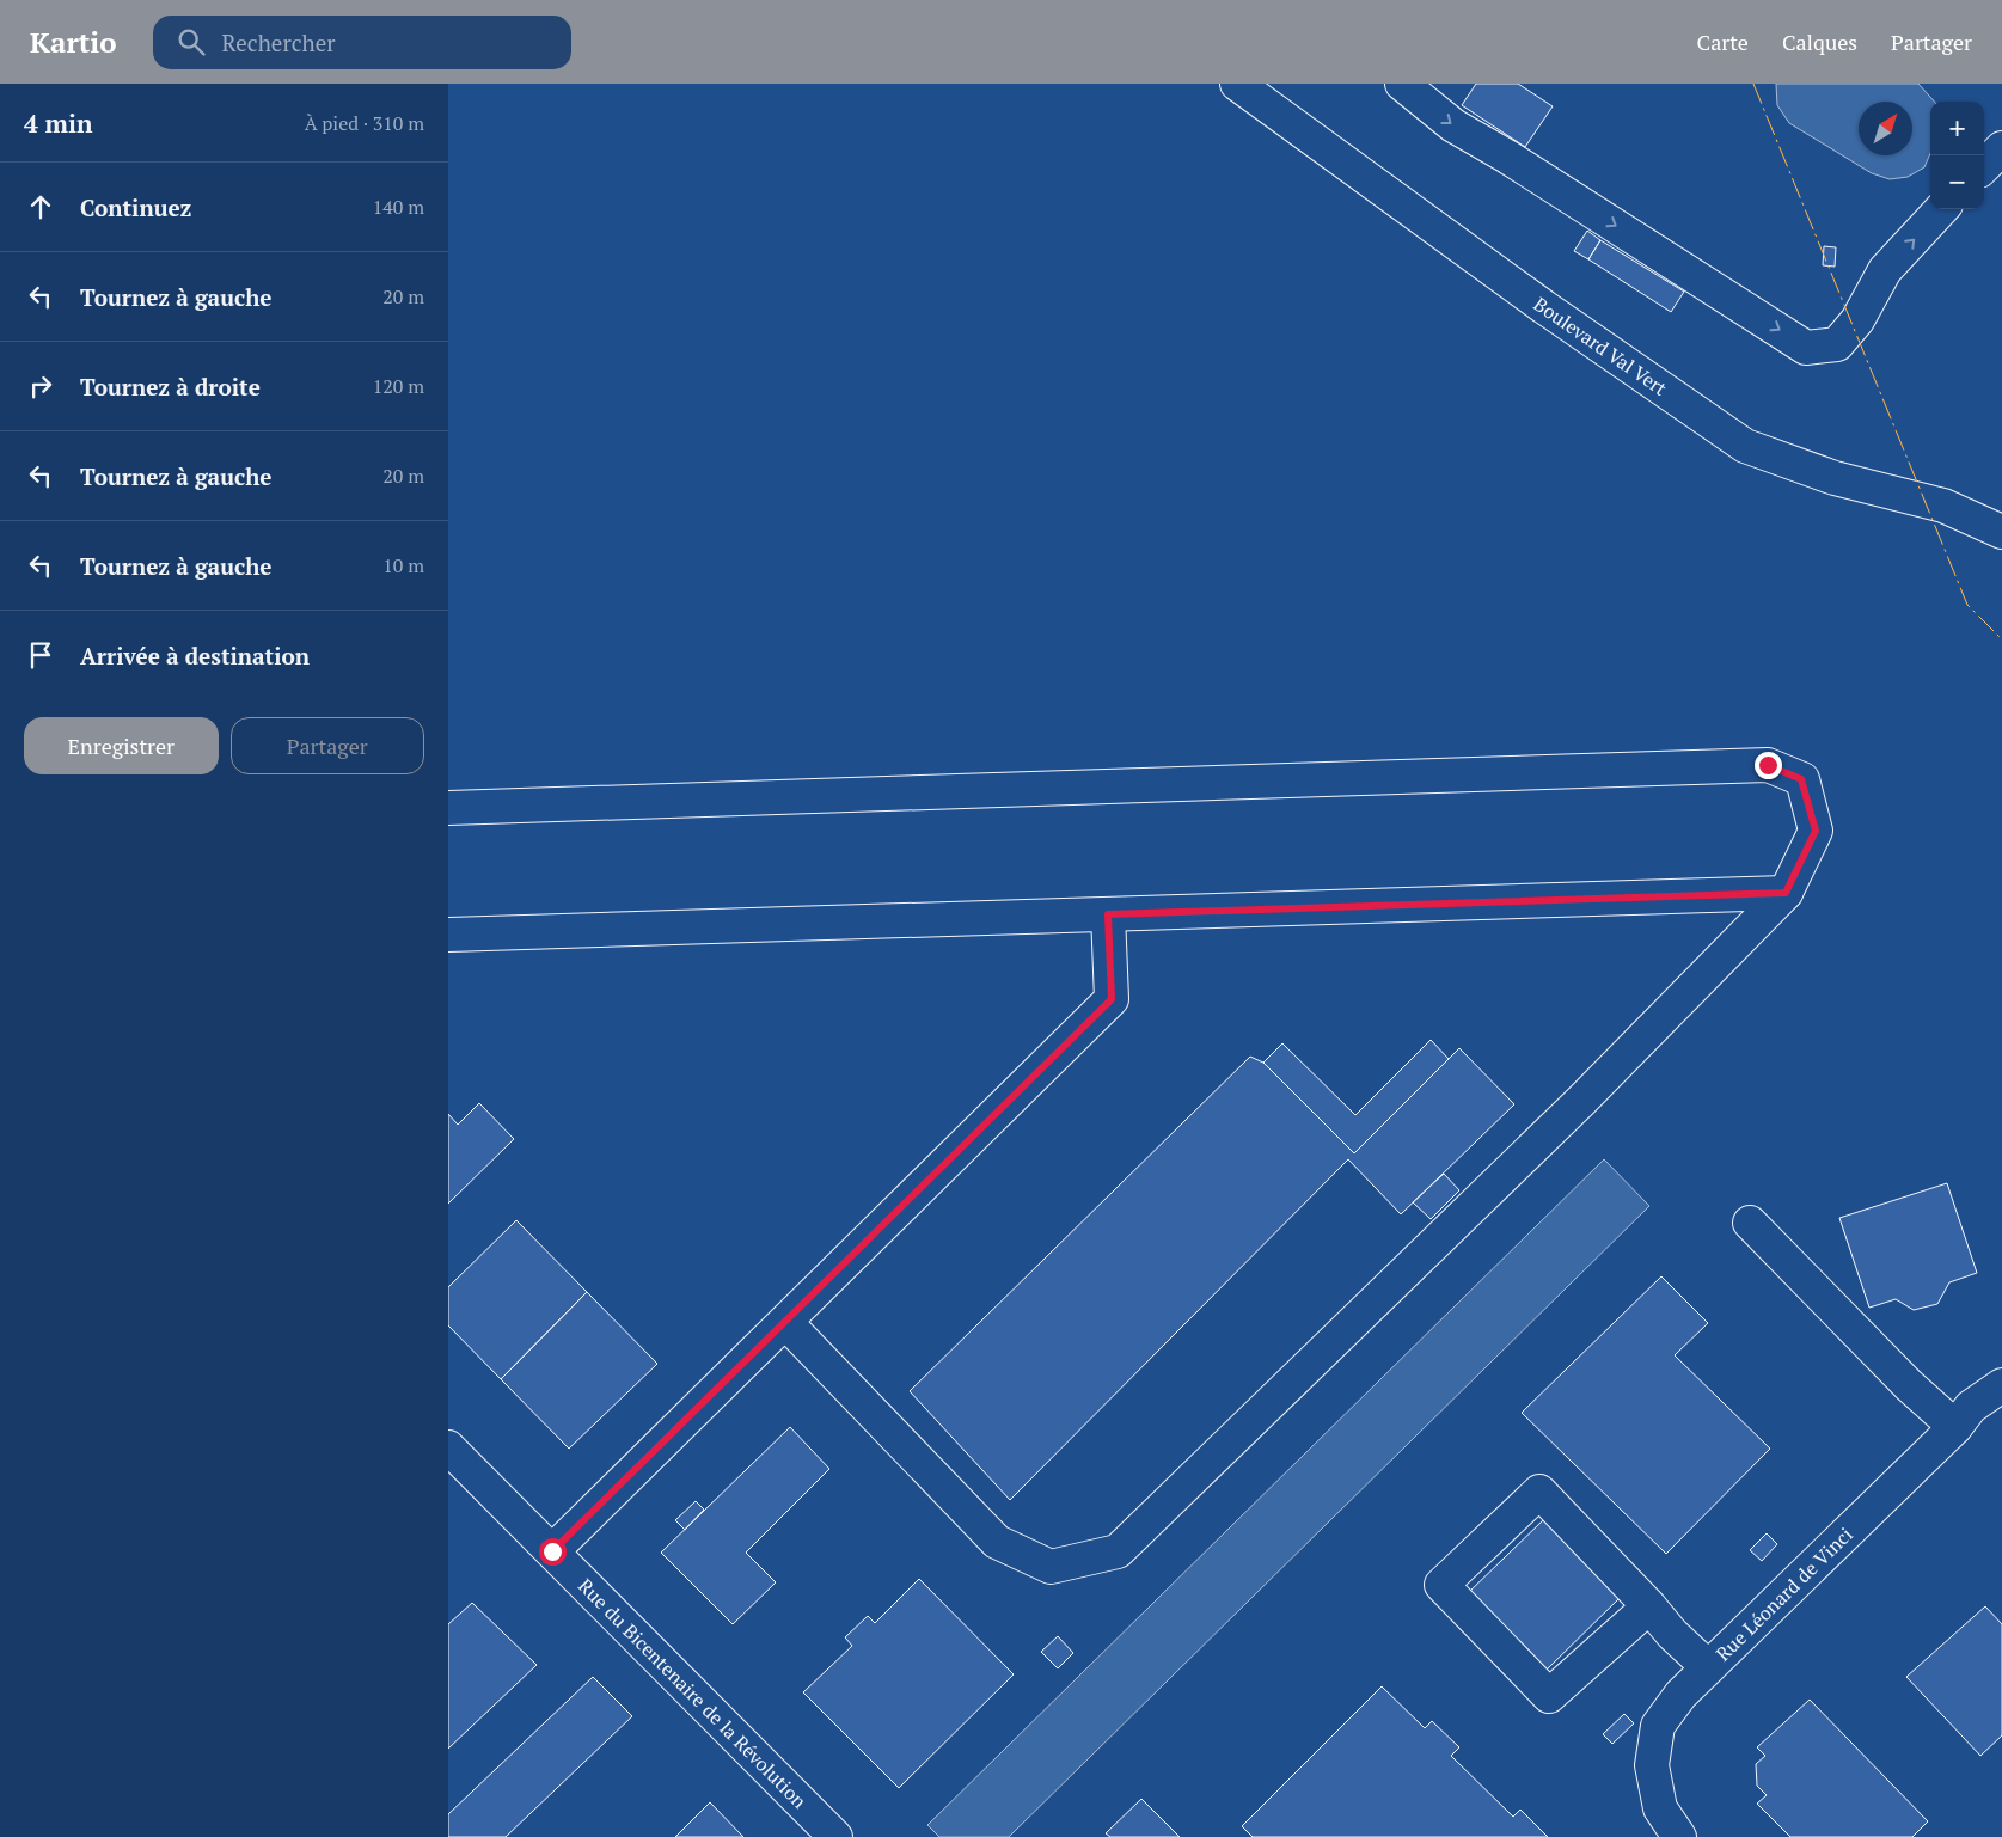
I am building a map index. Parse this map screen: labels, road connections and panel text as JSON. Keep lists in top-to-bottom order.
{
  "streets": {
    "street": ["Boulevard Val Vert", "Rue Léonard de Vinci", "Rue du Bicentenaire de la Révolution"]
  },
  "north": "top right",
  "page": {
    "header": "Kartio",
    "search": "Rechercher",
    "nav": ["Carte", "Calques", "Partager"],
    "heading": ["4 min", "À pied · 310 m"],
    "map_buttons": ["+", "−"],
    "list": [
      ["Continuez", "140 m"],
      ["Tournez à gauche", "20 m"],
      ["Tournez à droite", "120 m"],
      ["Tournez à gauche", "20 m"],
      ["Tournez à gauche", "10 m"],
      "Arrivée à destination"
    ],
    "buttons": ["Enregistrer", "Partager"]
  }
}
